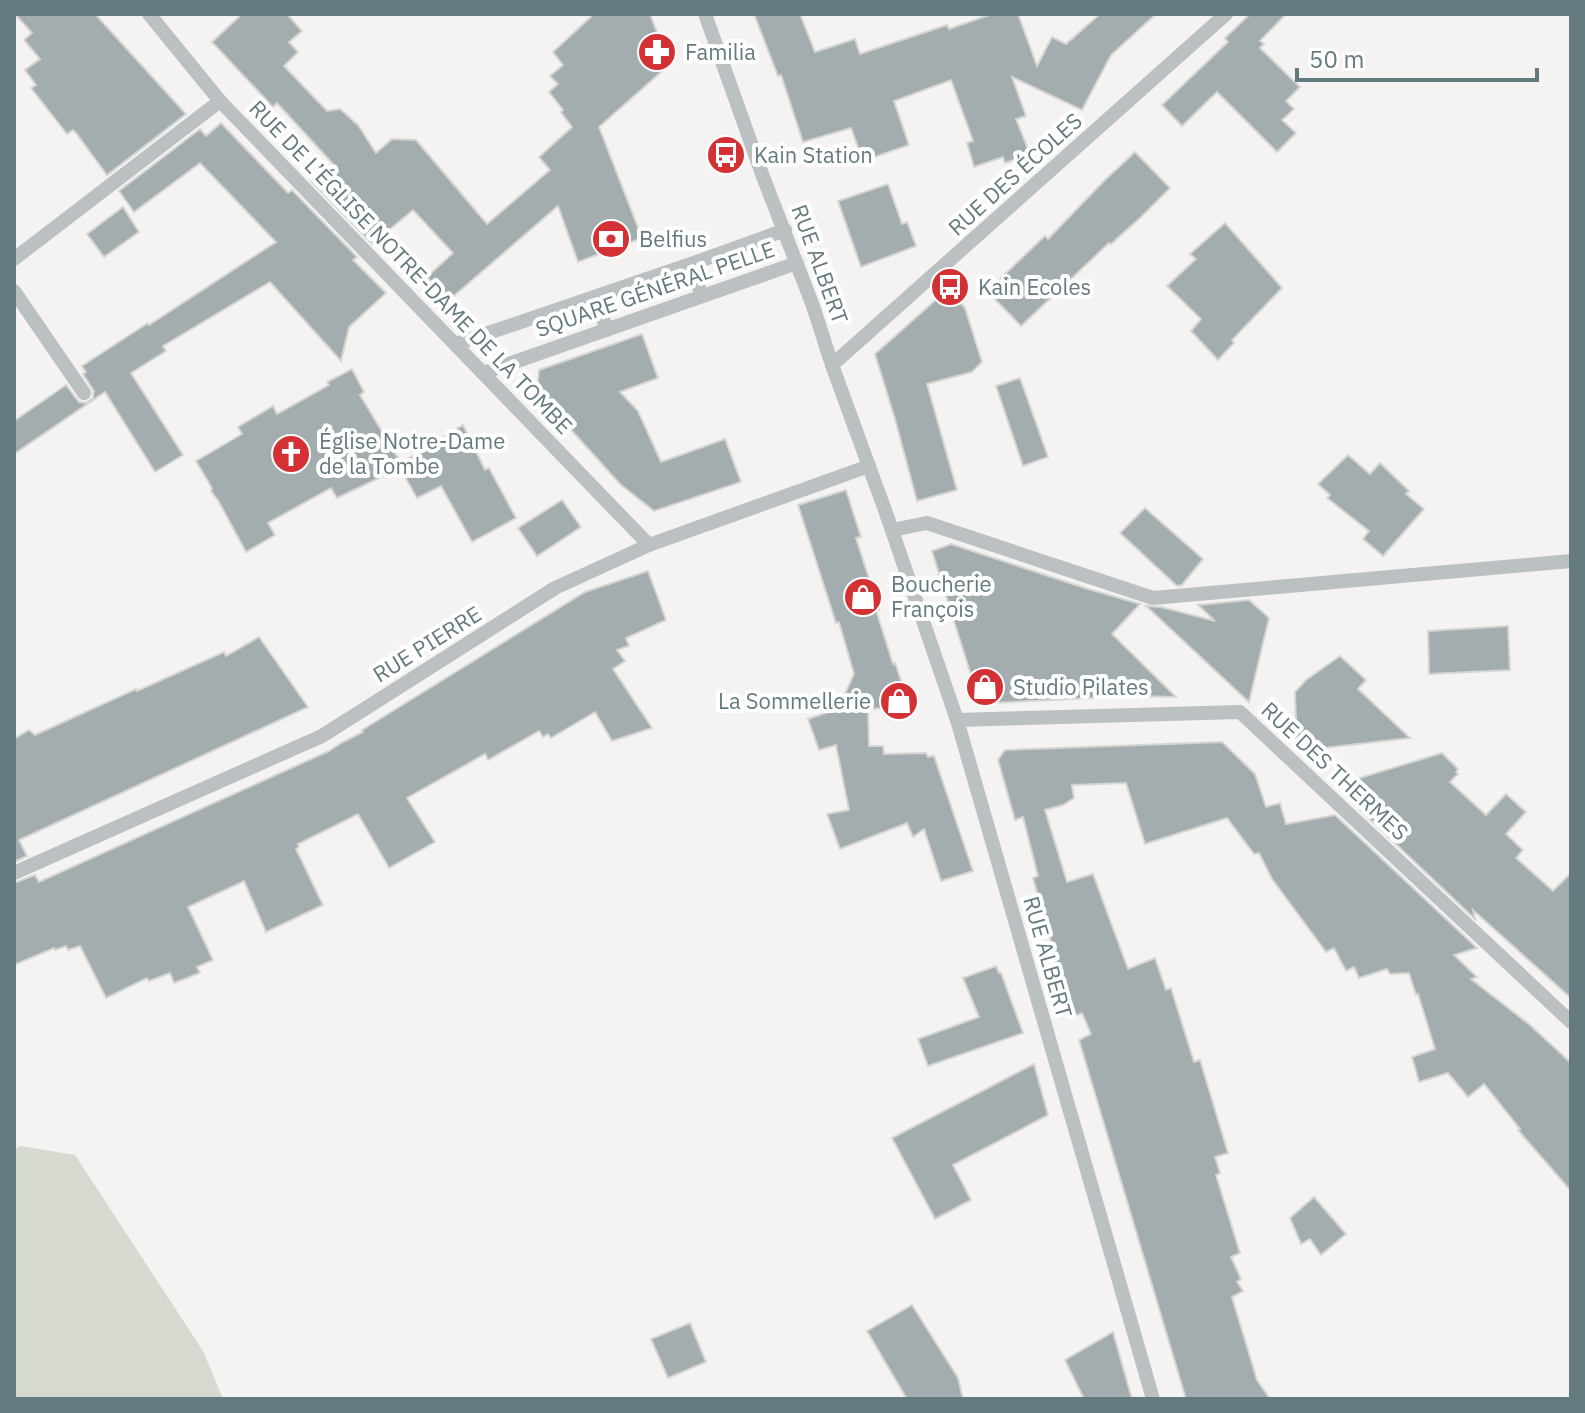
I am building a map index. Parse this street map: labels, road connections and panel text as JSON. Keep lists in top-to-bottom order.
{
  "streets": {
    "street": [
      "RUE DES ÉCOLES",
      "RUE ALBERT",
      "RUE DE L’ÉGLISE NOTRE-DAME DE LA TOMBE",
      "SQUARE GÉNÉRAL PELLE",
      "RUE PIERRE",
      "RUE DES THERMES"
    ]
  },
  "crossings": [
    ["RUE DES ÉCOLES", "RUE ALBERT"],
    ["RUE ALBERT", "SQUARE GÉNÉRAL PELLE"],
    ["RUE ALBERT", "RUE PIERRE"],
    ["RUE ALBERT", "RUE DES THERMES"],
    ["RUE DE L’ÉGLISE NOTRE-DAME DE LA TOMBE", "SQUARE GÉNÉRAL PELLE"],
    ["RUE DE L’ÉGLISE NOTRE-DAME DE LA TOMBE", "RUE PIERRE"]
  ],
  "places": {
    "pharmacy": ["Familia"],
    "bus stop": ["Kain Station", "Kain Ecoles"],
    "bank": ["Belfius"],
    "church": ["Église Notre-Dame de la Tombe"],
    "shop": ["Boucherie François", "Studio Pilates", "La Sommellerie"]
  },
  "scale_bar": "50 m"
}
